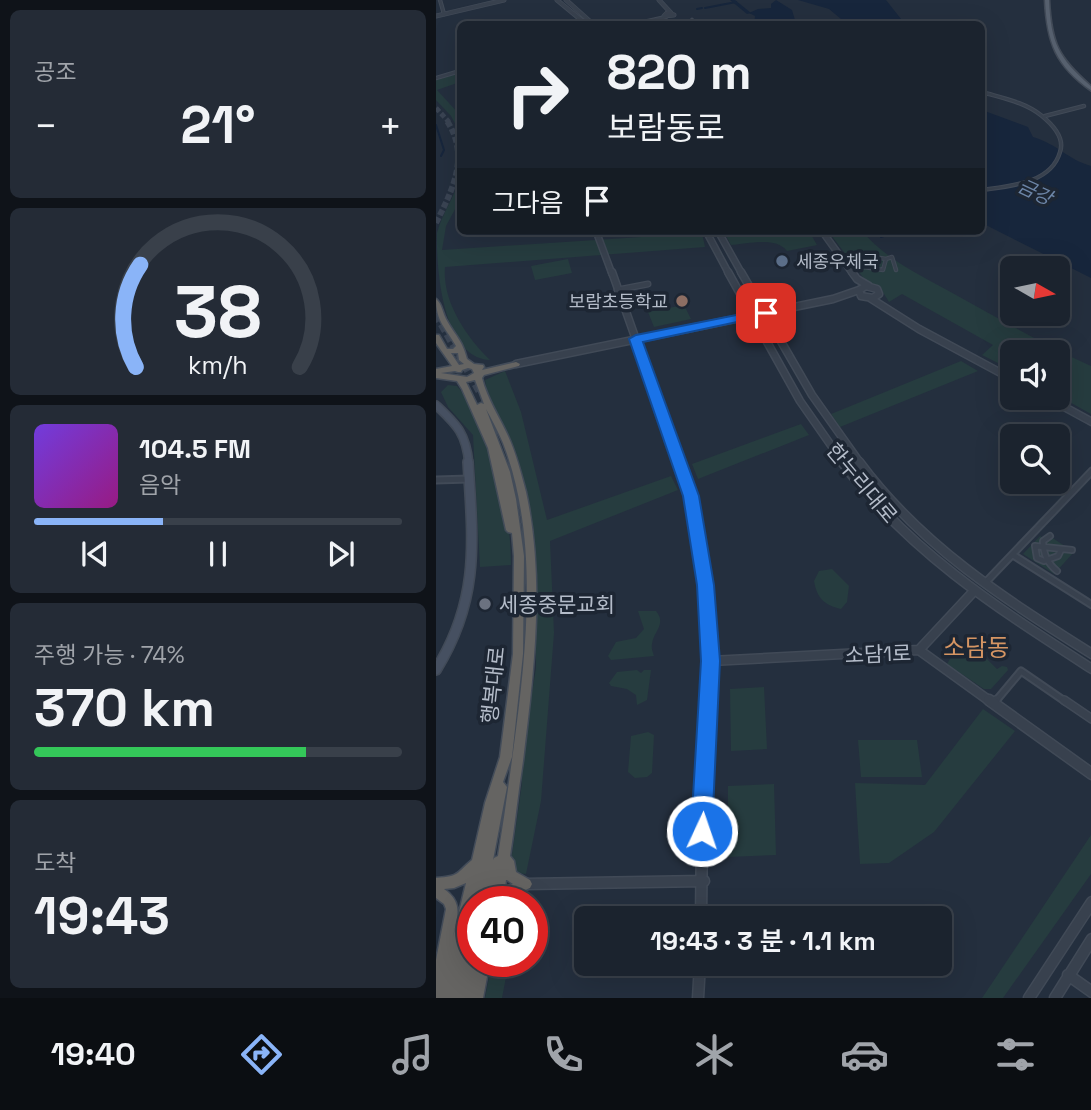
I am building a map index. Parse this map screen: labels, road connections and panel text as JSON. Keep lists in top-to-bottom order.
{
  "streets": {
    "highway": ["행복대로"],
    "street": ["한누리대로", "소담1로"]
  },
  "districts": ["소담동"],
  "water": ["금강"],
  "places": ["세종우체국", "보람초등학교", "세종중문교회"],
  "north": "right",
  "page": {
    "tile": [
      "공조",
      ["주행 가능 · 74%", "370 km"],
      ["도착", "19:43"]
    ],
    "turn": ["820 m", "보람동로"],
    "heat": ["−", "21°", "+"],
    "then": "그다음",
    "song": ["104.5 FM", "음악"],
    "limit": "40",
    "trip": "19:43 · 3 분 · 1.1 km",
    "tabs": "19:40",
    "gauge": ["38", "km/h"]
  }
}
